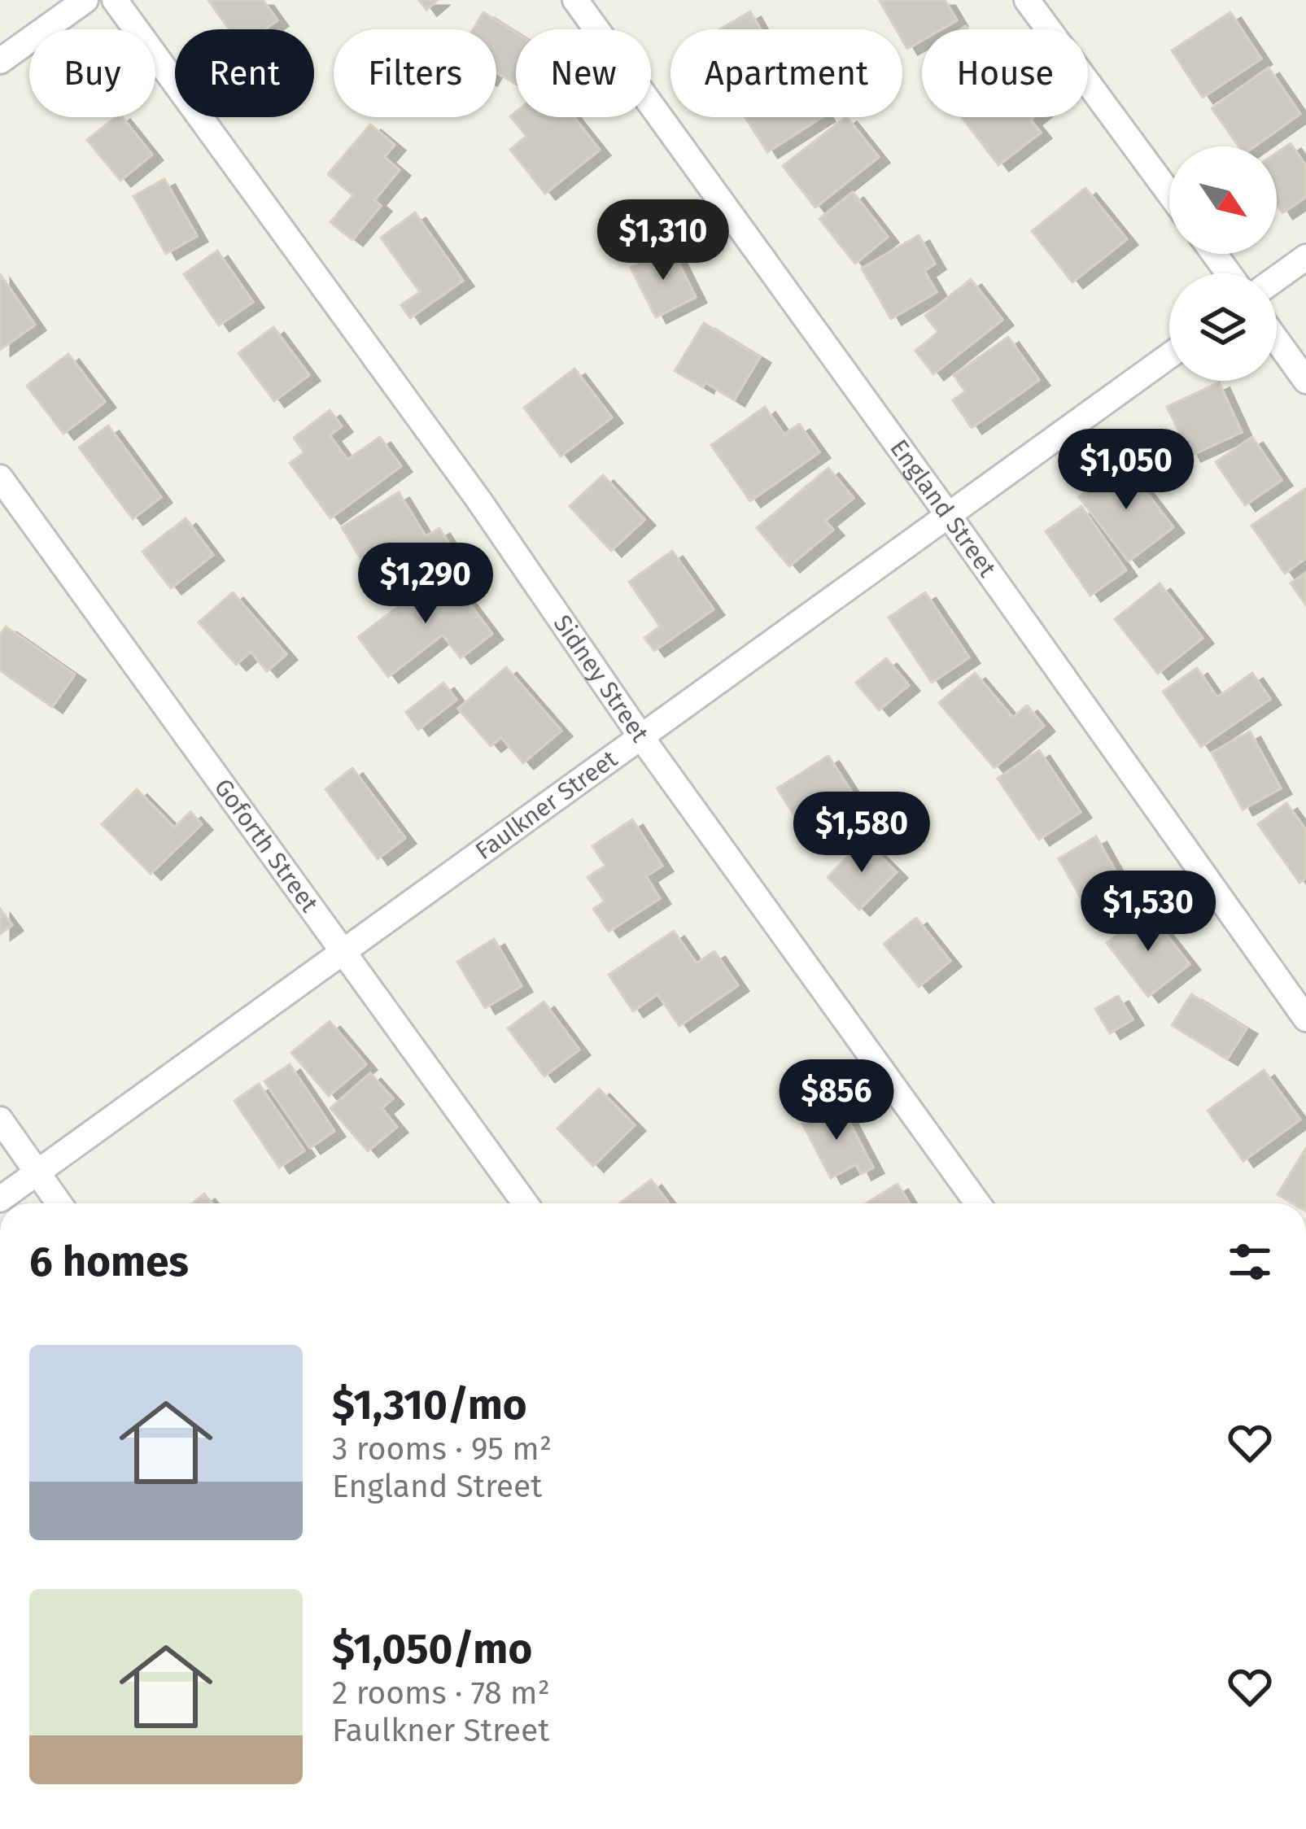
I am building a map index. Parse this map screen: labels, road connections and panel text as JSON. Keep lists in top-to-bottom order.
{
  "streets": {
    "street": [
      "England Street",
      "Sidney Street",
      "Faulkner Street",
      "Goforth Street"
    ]
  },
  "crossings": [
    ["England Street", "Faulkner Street"],
    ["Sidney Street", "Faulkner Street"],
    ["Faulkner Street", "Goforth Street"]
  ],
  "north": "bottom right",
  "page": {
    "chip": [
      "Buy",
      "Rent",
      "Filters",
      "New",
      "Apartment",
      "House"
    ],
    "price": [
      "$1,310",
      "$1,050",
      "$1,290",
      "$1,580",
      "$1,530",
      "$856"
    ],
    "heading": "6 homes",
    "list": [
      {
        "name": "$1,310/mo",
        "note": "3 rooms · 95 m² · England Street"
      },
      {
        "name": "$1,050/mo",
        "note": "2 rooms · 78 m² · Faulkner Street"
      }
    ]
  }
}
